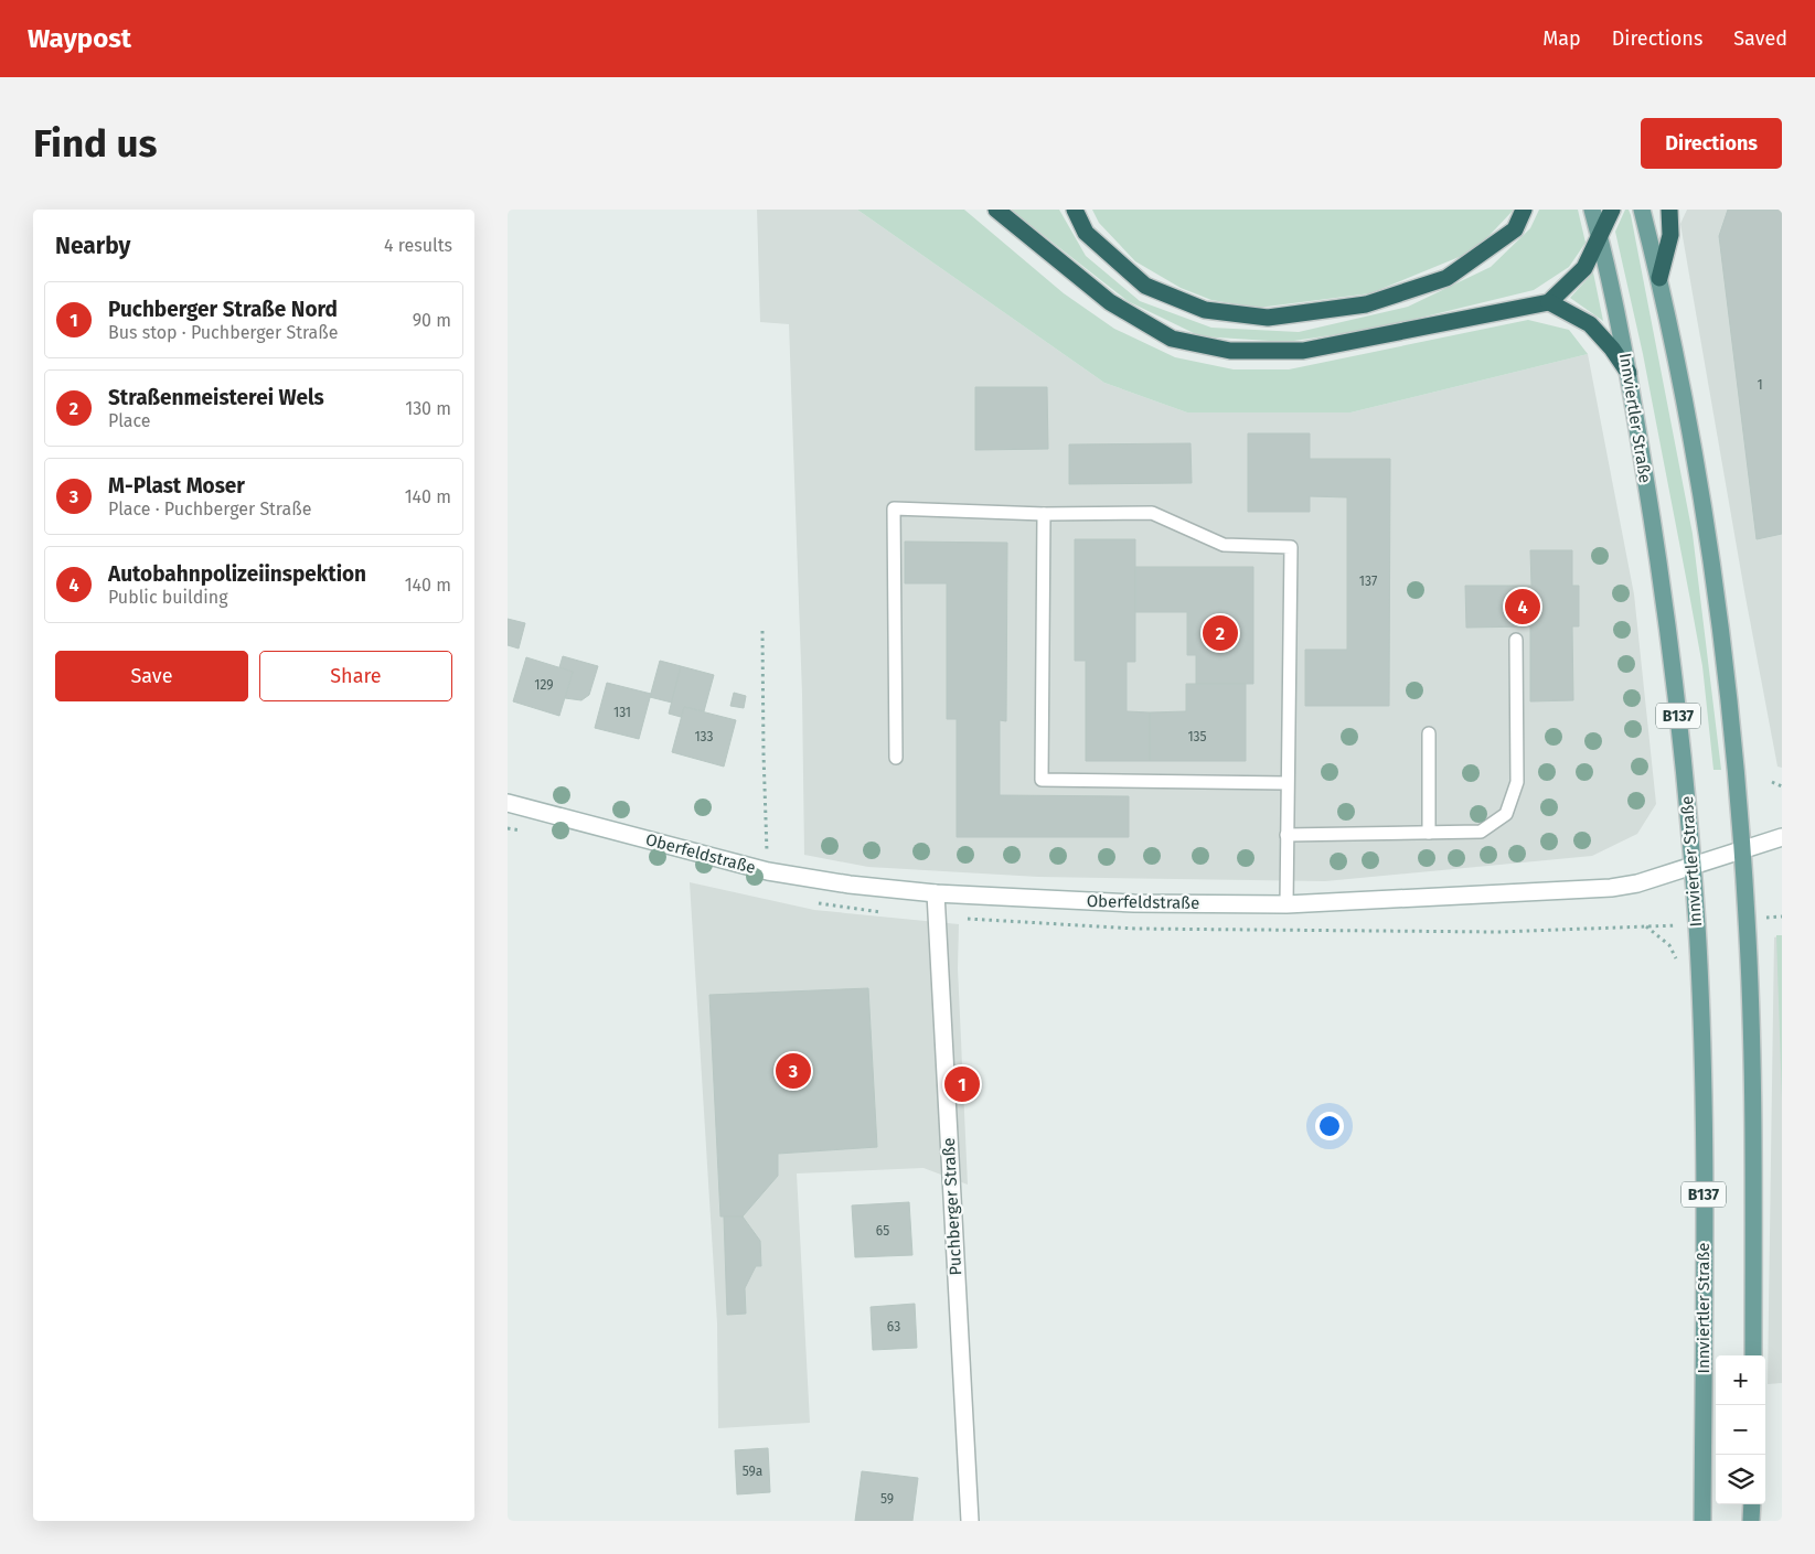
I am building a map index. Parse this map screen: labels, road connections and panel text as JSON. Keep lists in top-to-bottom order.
{
  "streets": {
    "main road": [
      "Innviertler Straße",
      "B137",
      "Oberfeldstraße",
      "Puchberger Straße"
    ]
  },
  "crossings": [
    ["Innviertler Straße", "Oberfeldstraße"],
    ["Oberfeldstraße", "Puchberger Straße"]
  ],
  "house_numbers": [
    "1",
    "137",
    "129",
    "131",
    "133",
    "135",
    "65",
    "63",
    "59a",
    "59"
  ],
  "page": {
    "header": "Waypost",
    "nav": ["Map", "Directions", "Saved"],
    "buttons": [
      "Directions",
      ["Save", "Share"]
    ],
    "title": "Find us",
    "heading": ["Nearby", "4 results"],
    "list": [
      {
        "mark": "1",
        "name": "Puchberger Straße Nord",
        "note": "Bus stop · Puchberger Straße",
        "value": "90 m"
      },
      {
        "mark": "2",
        "name": "Straßenmeisterei Wels",
        "note": "Place",
        "value": "130 m"
      },
      {
        "mark": "3",
        "name": "M-Plast Moser",
        "note": "Place · Puchberger Straße",
        "value": "140 m"
      },
      {
        "mark": "4",
        "name": "Autobahnpolizeiinspektion",
        "note": "Public building",
        "value": "140 m"
      }
    ],
    "pins": [
      "4",
      "2",
      "3",
      "1"
    ],
    "map_buttons": ["+", "−"]
  }
}
